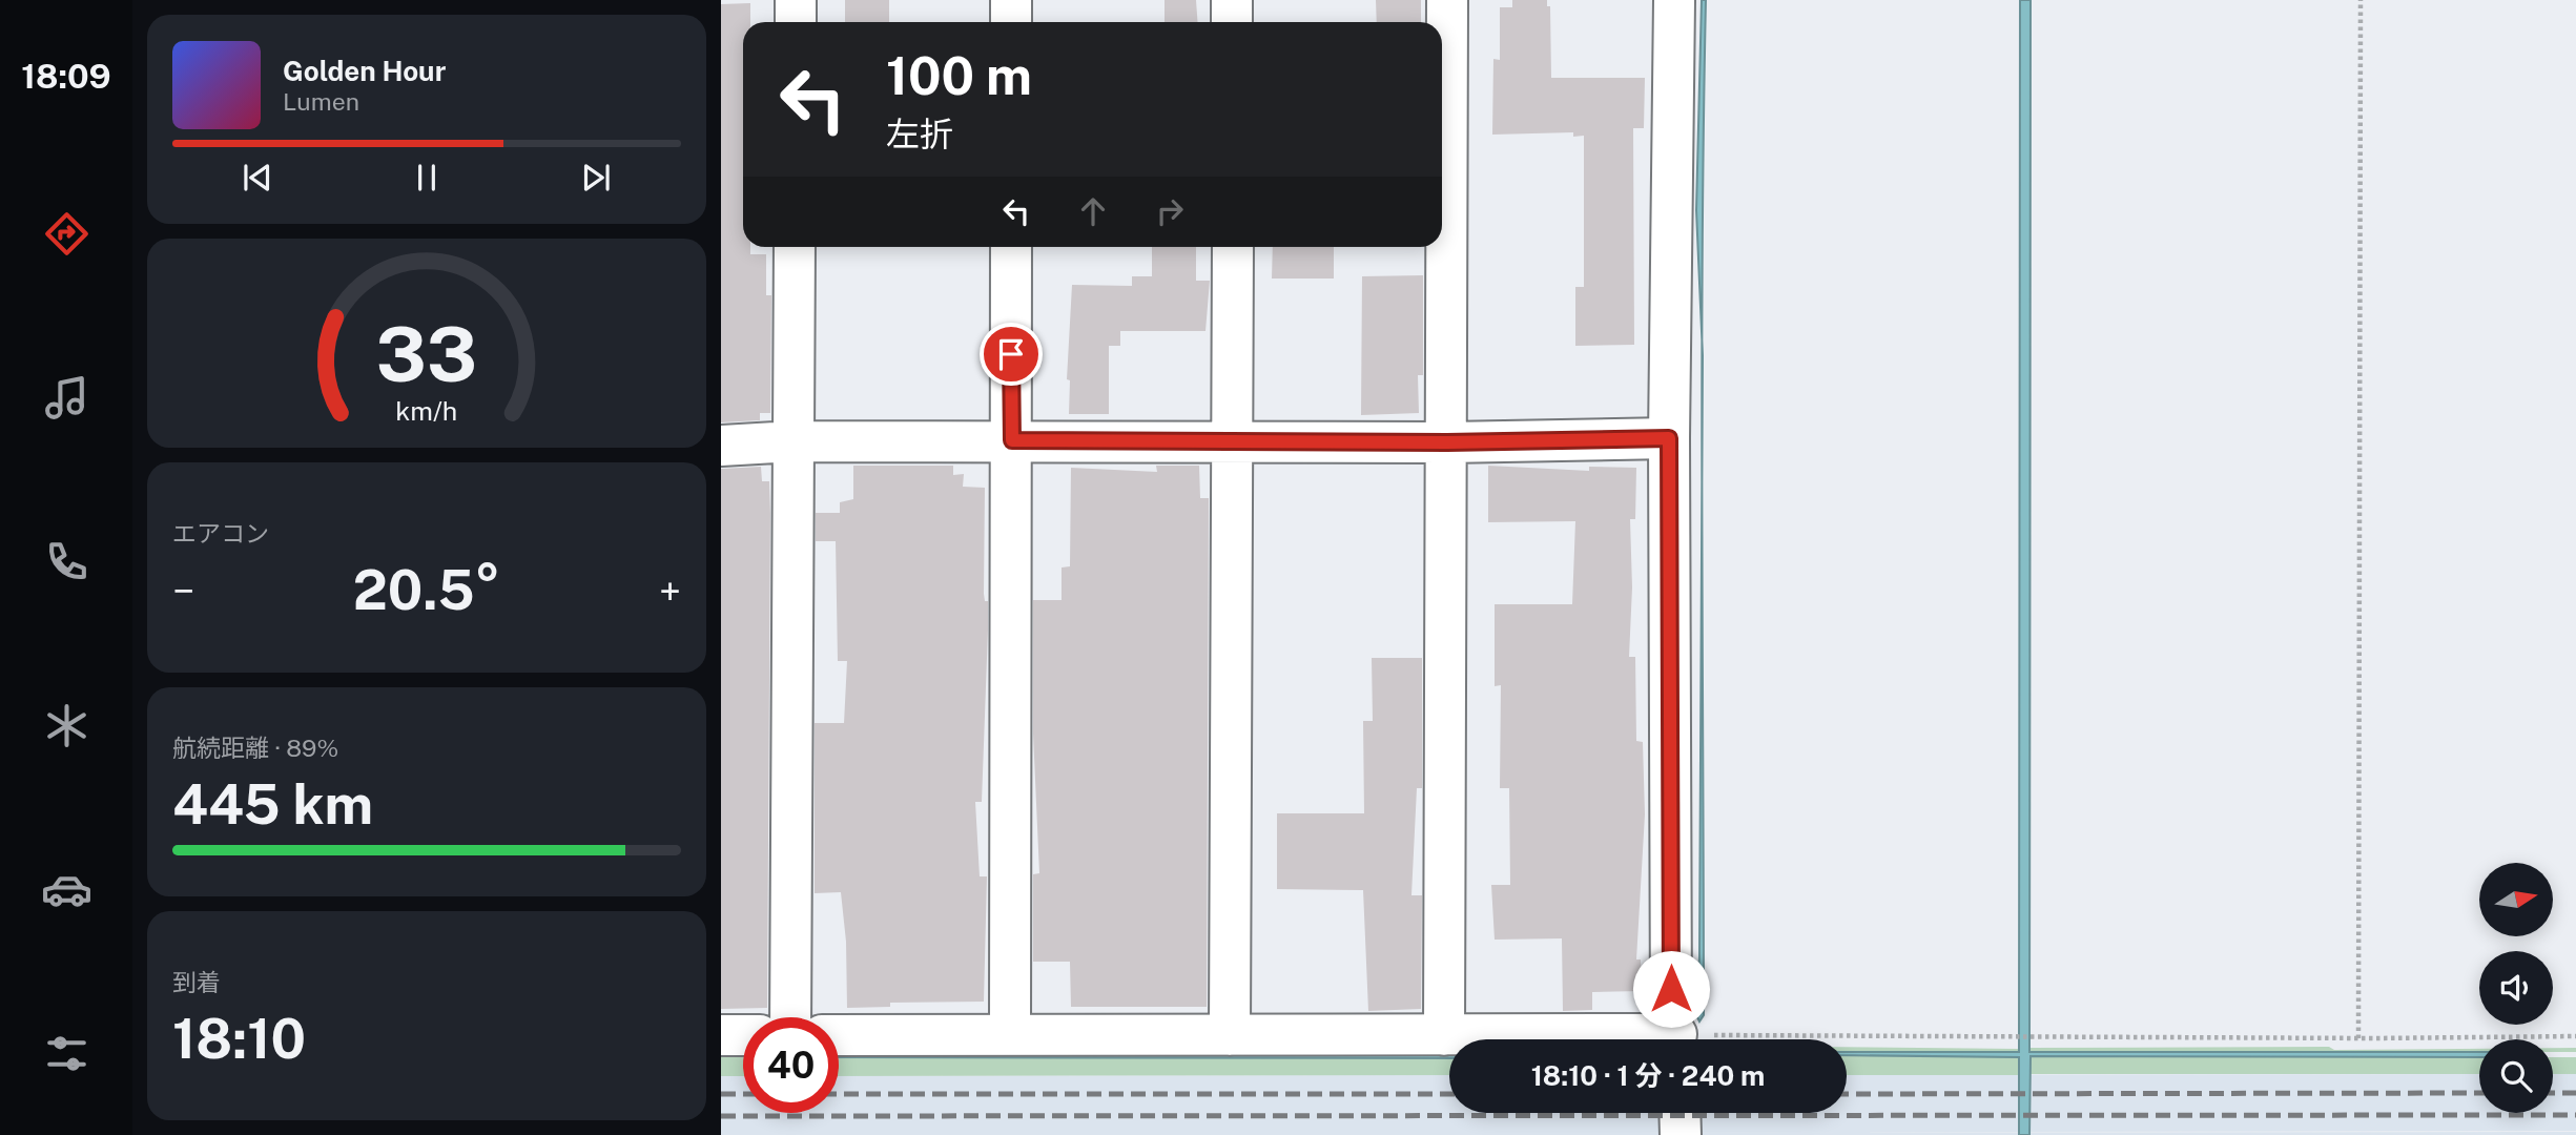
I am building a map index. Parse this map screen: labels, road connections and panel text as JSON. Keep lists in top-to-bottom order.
{
  "north": "right",
  "page": {
    "tabs": "18:09",
    "turn": ["100 m", "左折"],
    "song": ["Golden Hour", "Lumen"],
    "tile": [
      "エアコン",
      ["航続距離 · 89%", "445 km"],
      ["到着", "18:10"]
    ],
    "heat": ["−", "20.5°", "+"],
    "limit": "40",
    "trip": "18:10 · 1 分 · 240 m",
    "gauge": ["33", "km/h"]
  }
}
